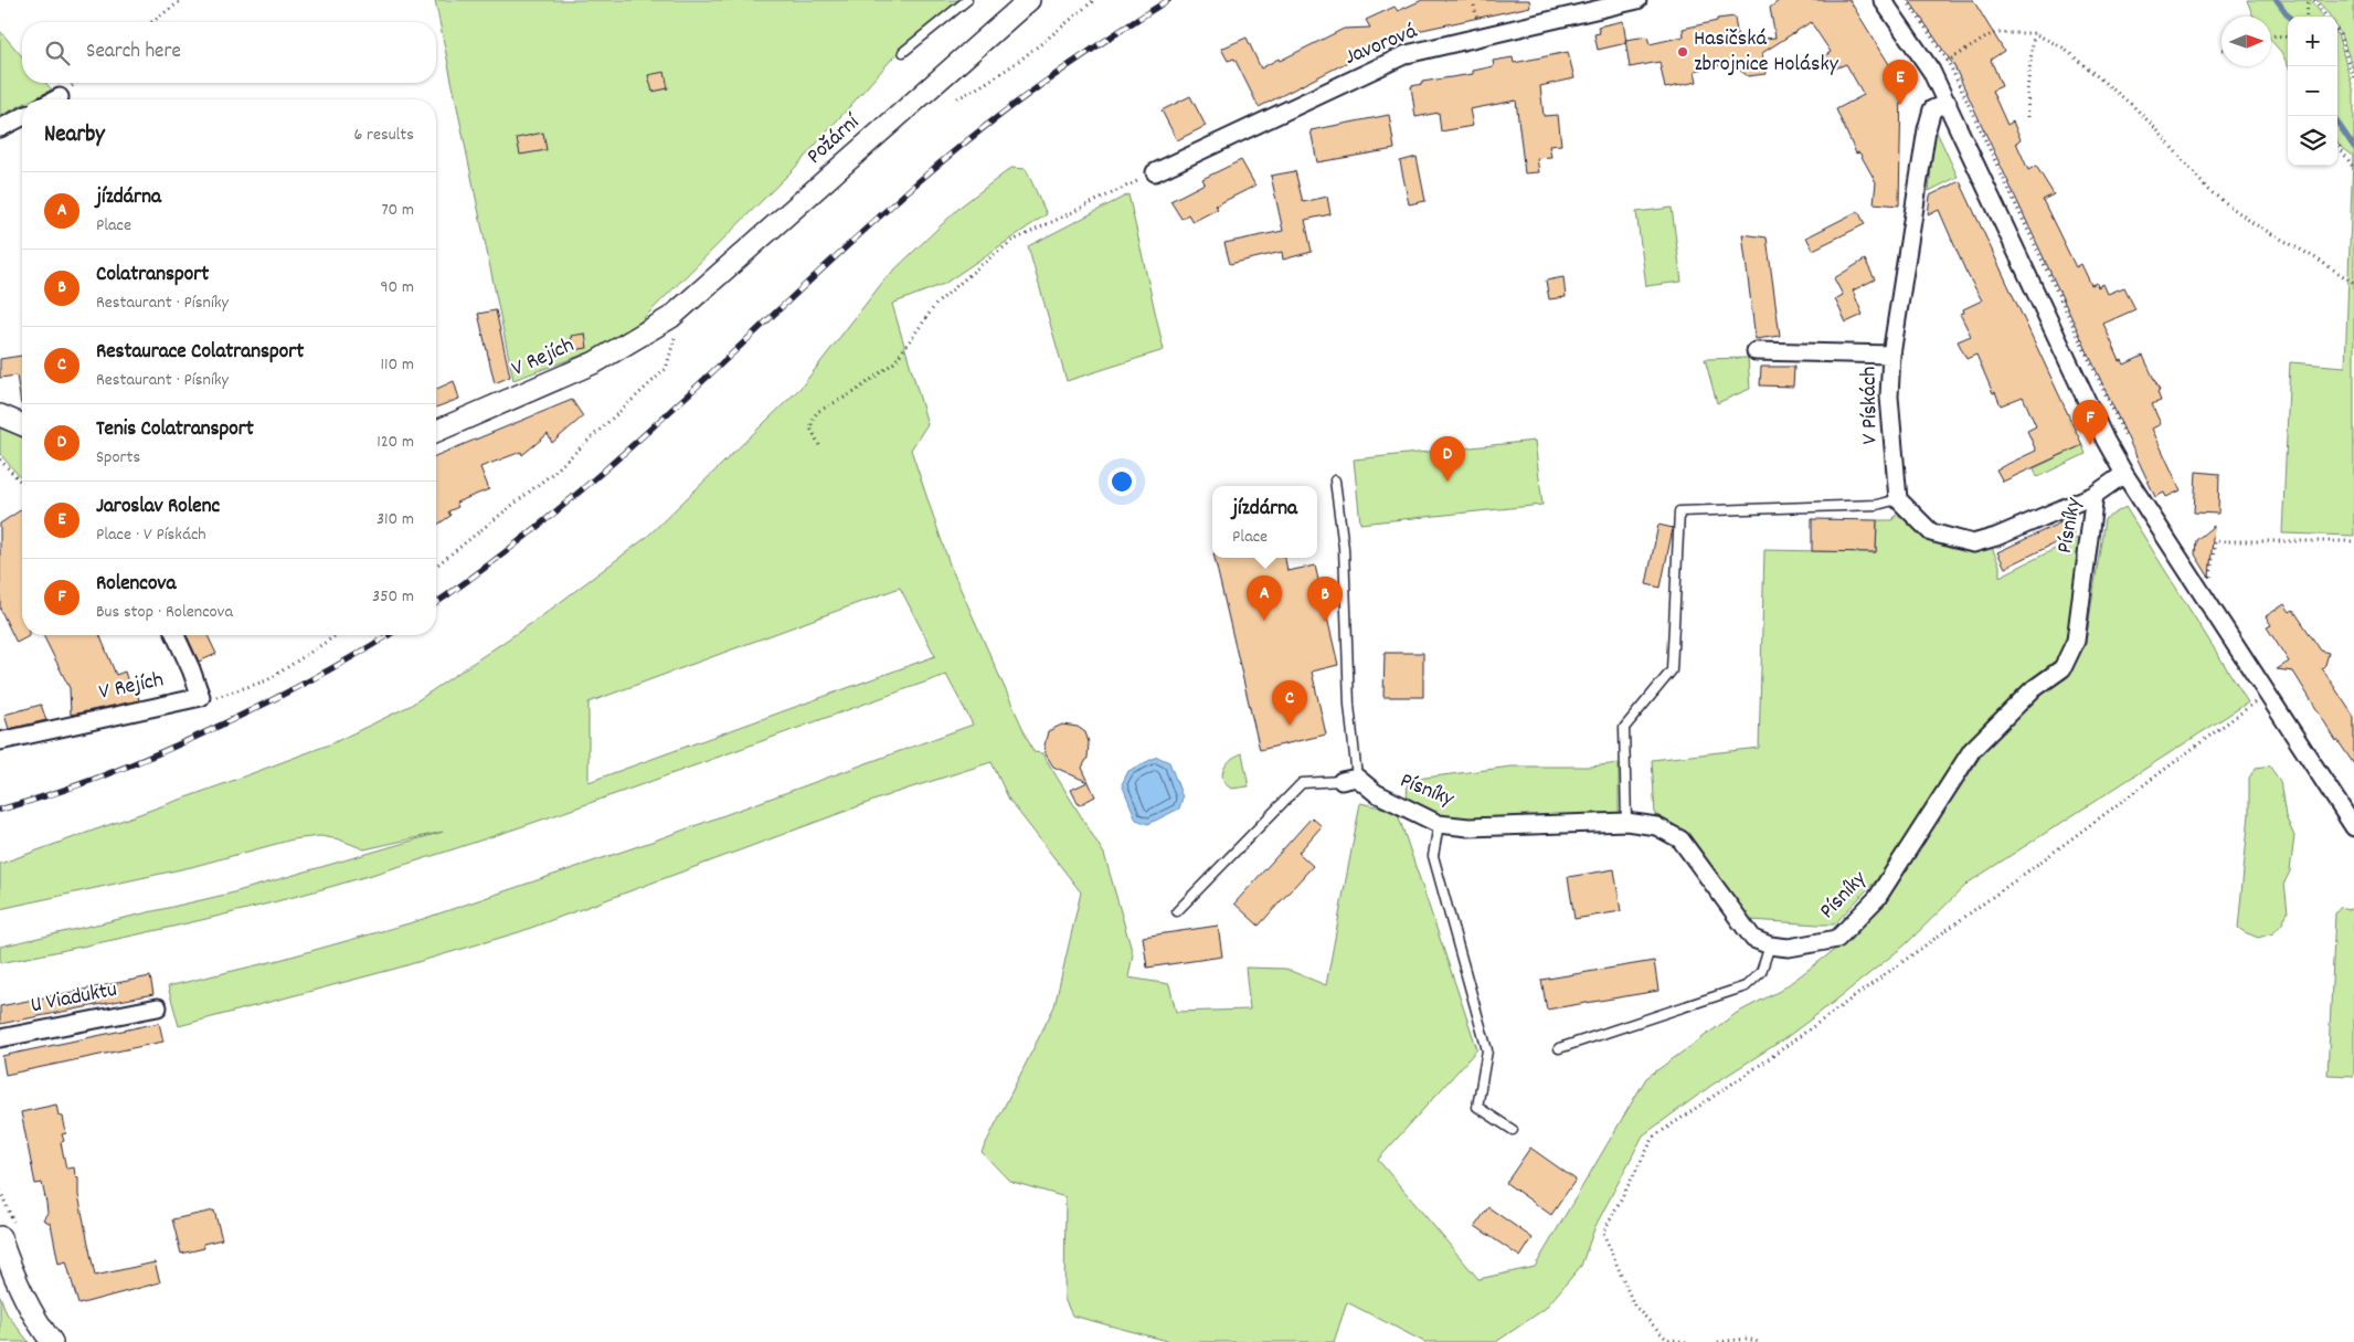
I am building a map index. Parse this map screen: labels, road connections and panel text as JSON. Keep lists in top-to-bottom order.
{
  "streets": {
    "street": [
      "Javorová",
      "Požární",
      "V Rejích",
      "V Pískách",
      "Písníky",
      "U Viaduktu"
    ]
  },
  "crossings": [
    ["Požární", "V Rejích"]
  ],
  "places": ["Hasičská zbrojnice Holásky"],
  "north": "right",
  "page": {
    "map_buttons": ["+", "−"],
    "search": "Search here",
    "pins": [
      "E",
      "F",
      "D",
      "A",
      "B",
      "C"
    ],
    "heading": ["Nearby", "6 results"],
    "list": [
      {
        "mark": "A",
        "name": "jízdárna",
        "note": "Place",
        "value": "70 m"
      },
      {
        "mark": "B",
        "name": "Colatransport",
        "note": "Restaurant · Písníky",
        "value": "90 m"
      },
      {
        "mark": "C",
        "name": "Restaurace Colatransport",
        "note": "Restaurant · Písníky",
        "value": "110 m"
      },
      {
        "mark": "D",
        "name": "Tenis Colatransport",
        "note": "Sports",
        "value": "120 m"
      },
      {
        "mark": "E",
        "name": "Jaroslav Rolenc",
        "note": "Place · V Pískách",
        "value": "310 m"
      },
      {
        "mark": "F",
        "name": "Rolencova",
        "note": "Bus stop · Rolencova",
        "value": "350 m"
      }
    ],
    "popup": ["jízdárna", "Place"]
  }
}
